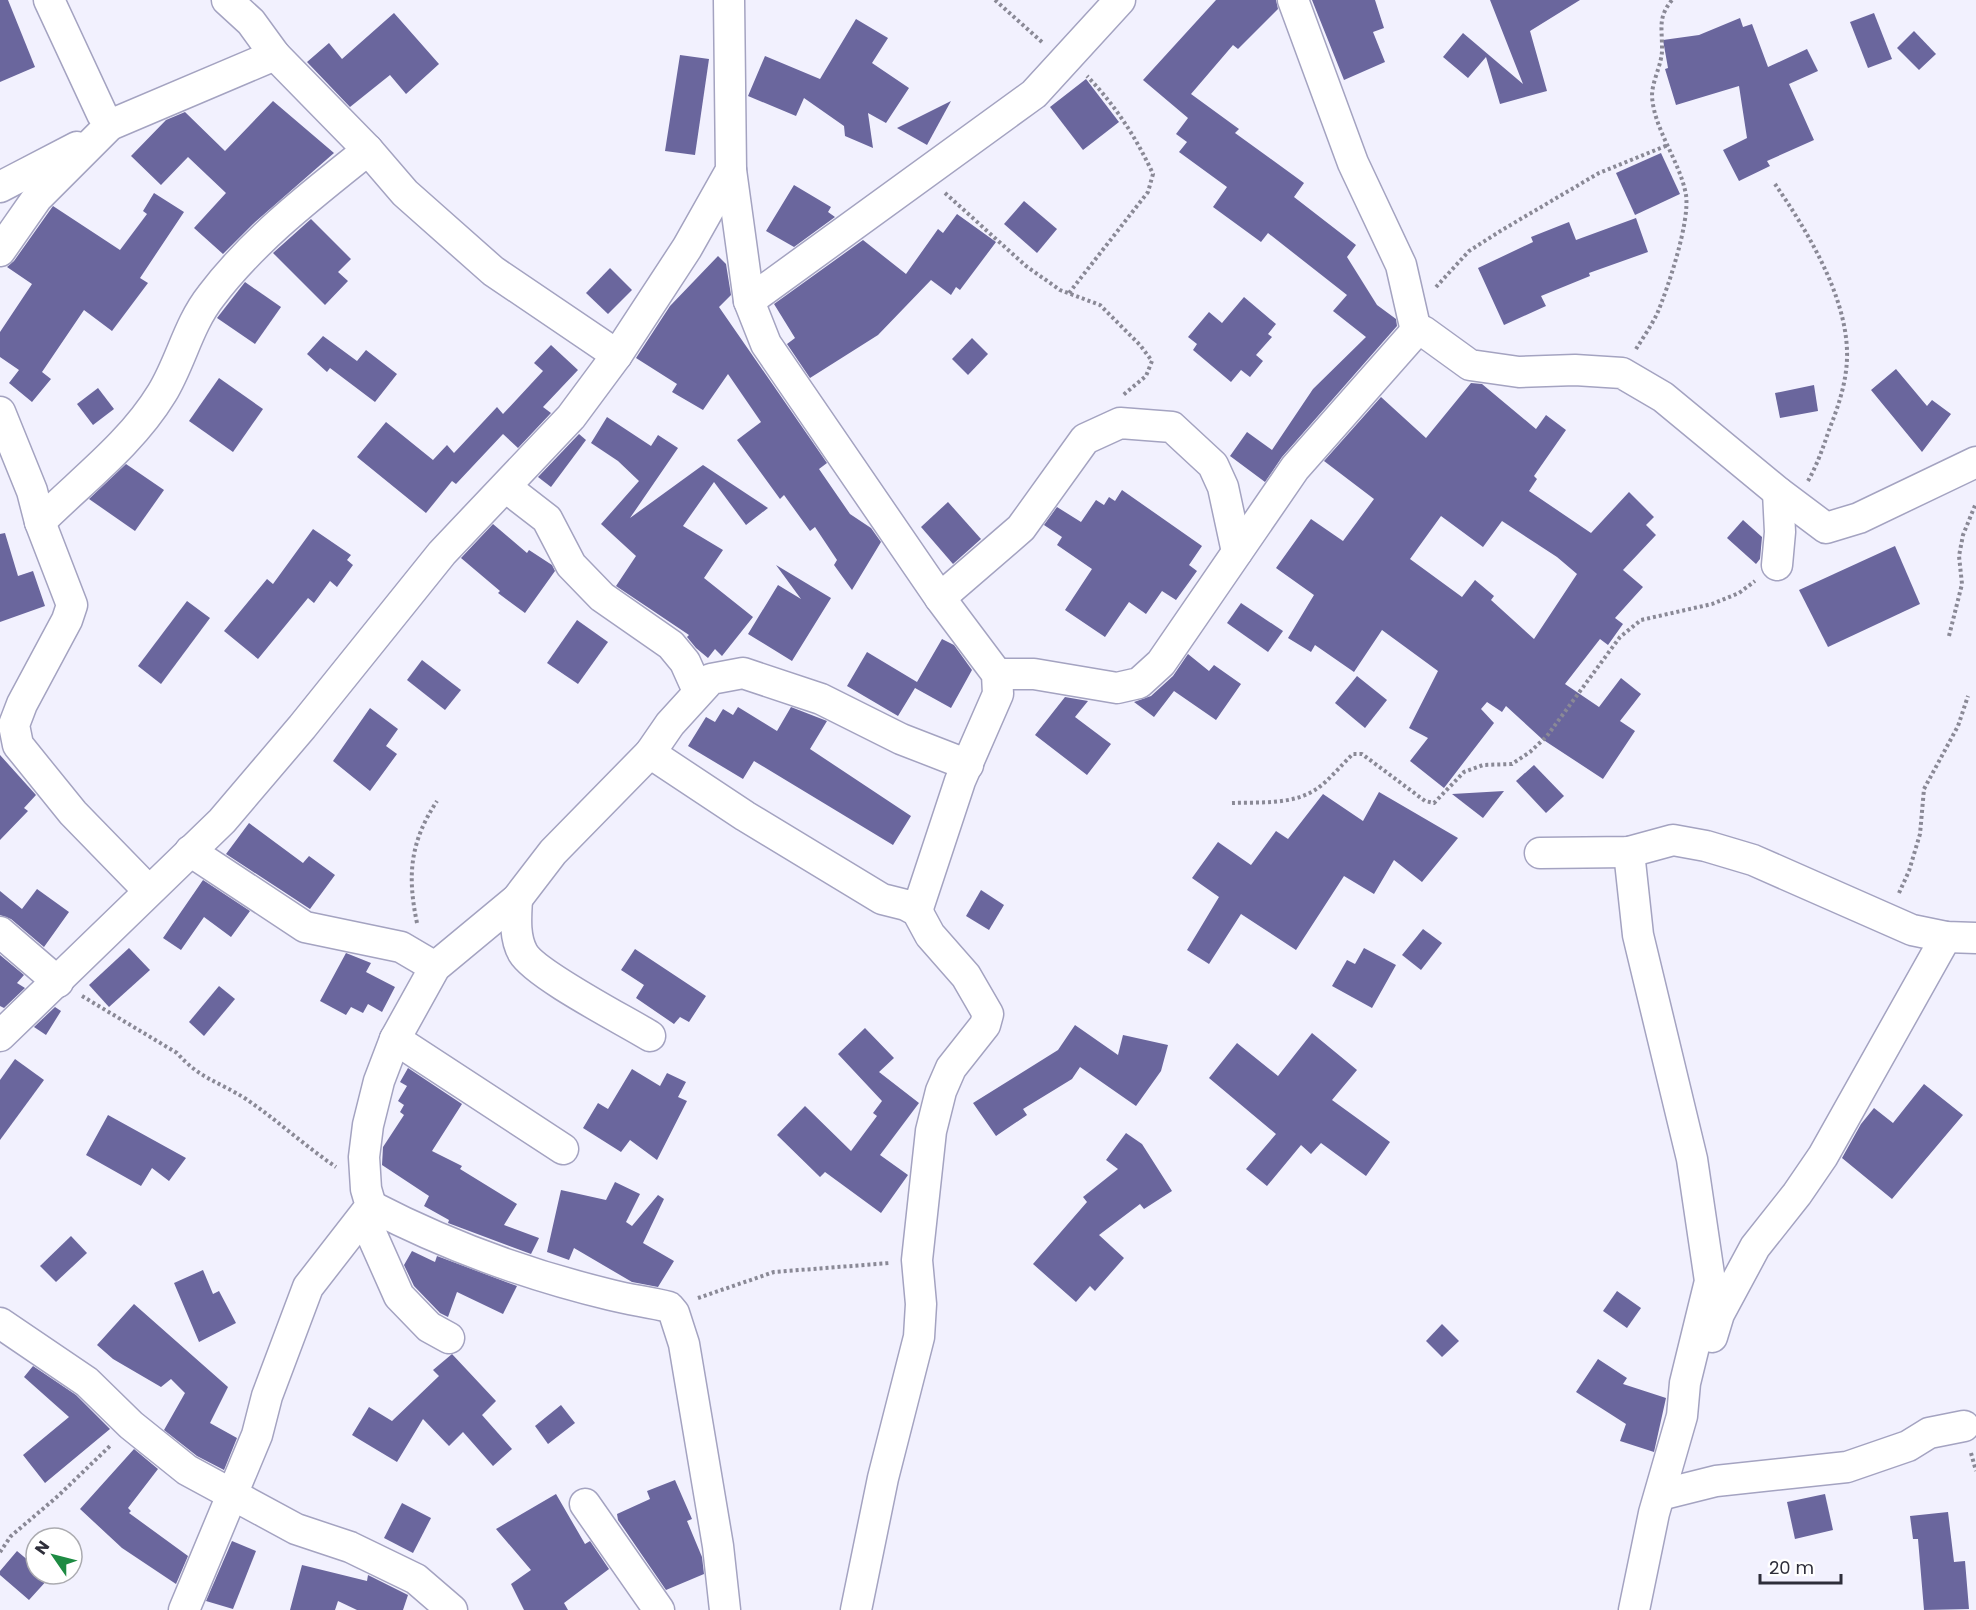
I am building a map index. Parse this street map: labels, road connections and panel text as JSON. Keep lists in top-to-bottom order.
{
  "scale_bar": "20 m",
  "north": "top left"
}
